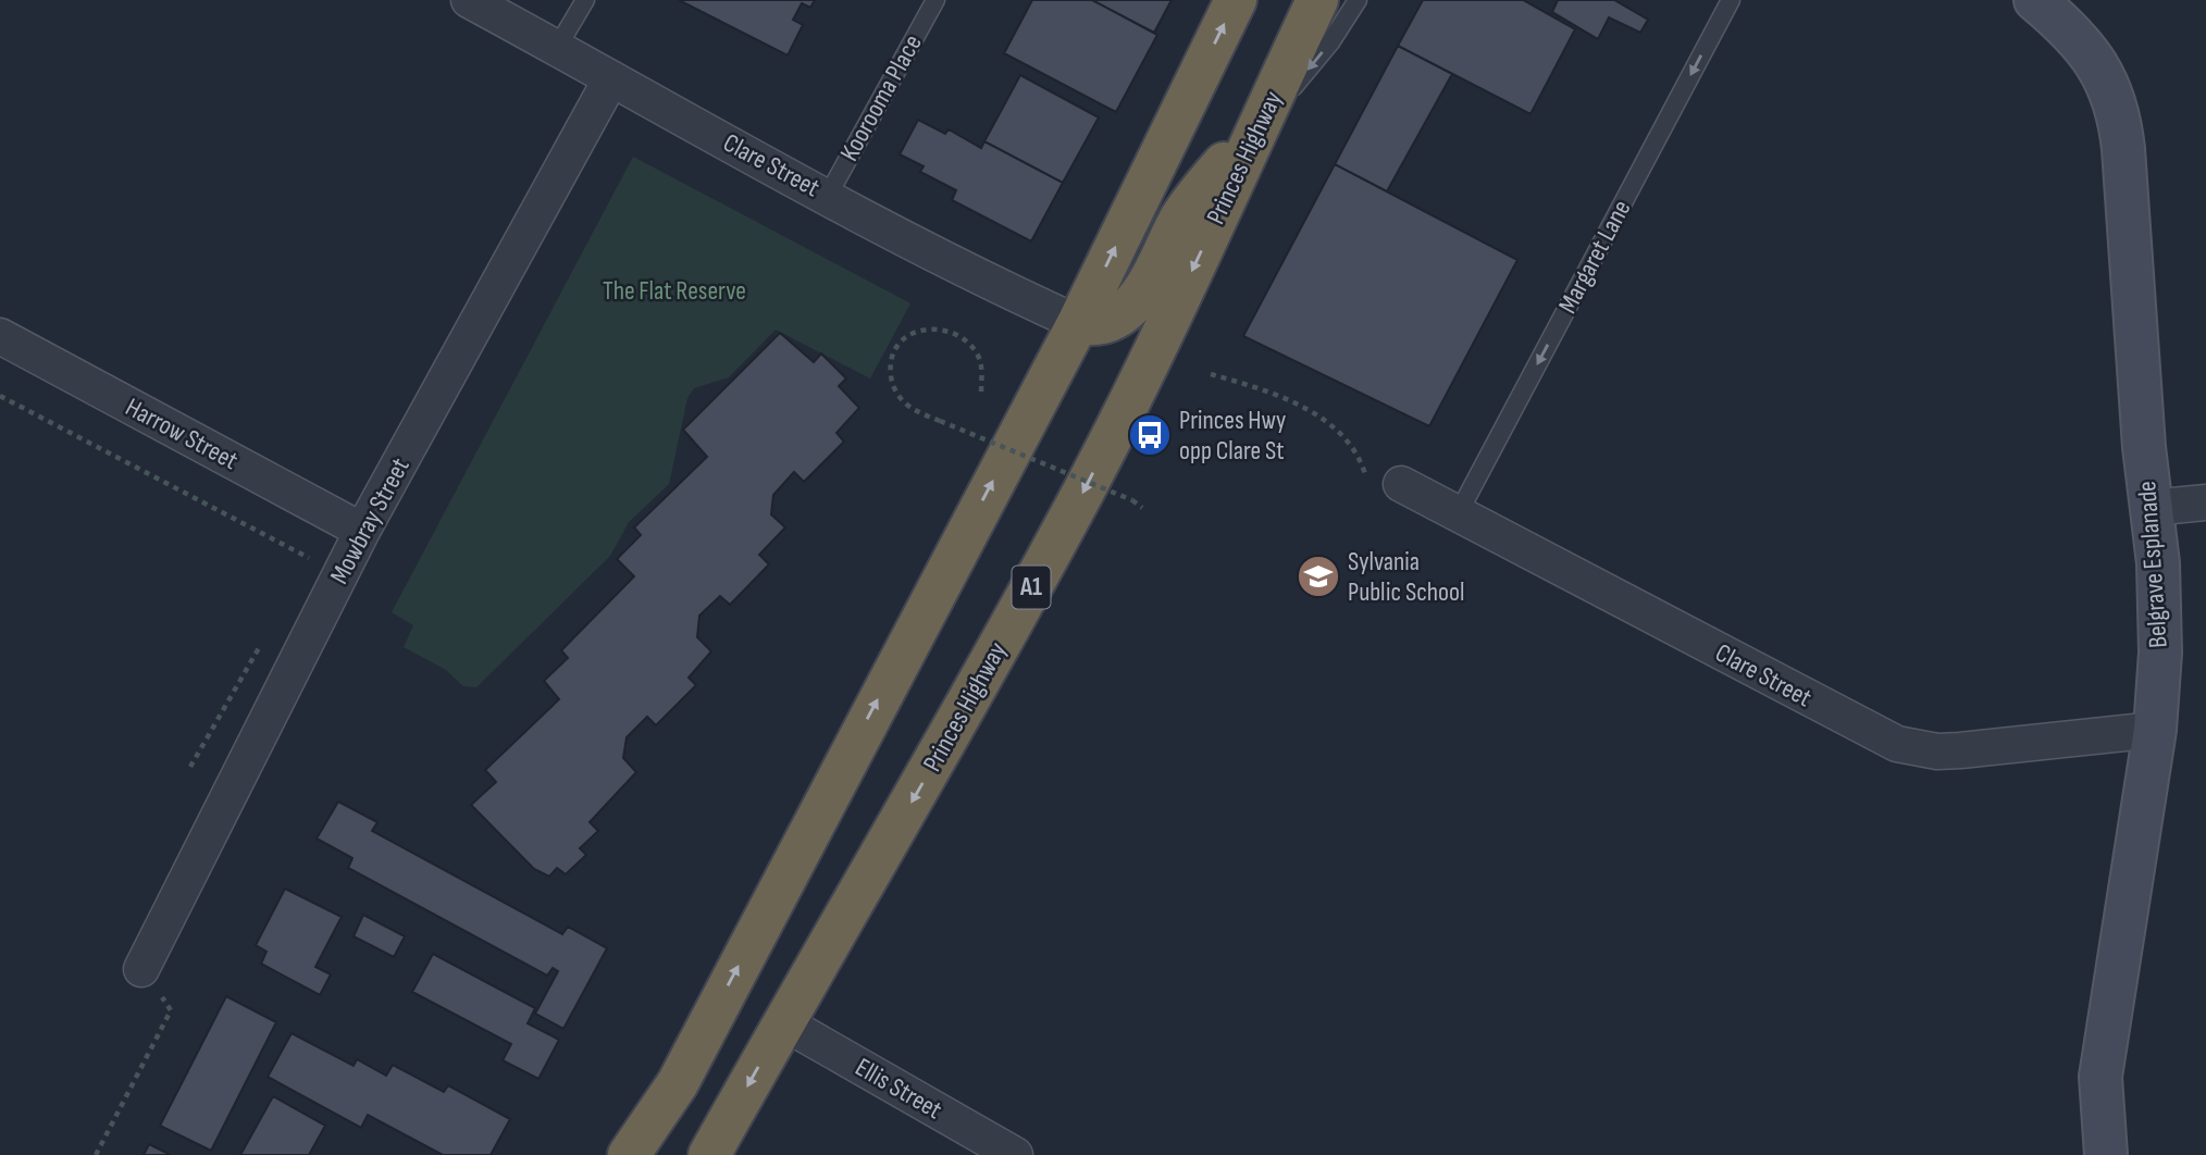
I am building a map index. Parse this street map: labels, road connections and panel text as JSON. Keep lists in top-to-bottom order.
{
  "streets": {
    "highway": ["Princes Highway", "A1"],
    "street": [
      "Clare Street",
      "Harrow Street",
      "Mowbray Street",
      "Belgrave Esplanade",
      "Ellis Street"
    ],
    "lane": ["Koorooma Place", "Margaret Lane"]
  },
  "crossings": [
    ["Koorooma Place", "Clare Street"],
    ["Princes Highway", "Ellis Street"],
    ["Clare Street", "Margaret Lane"],
    ["Clare Street", "Mowbray Street"],
    ["Clare Street", "Belgrave Esplanade"],
    ["Harrow Street", "Mowbray Street"]
  ],
  "one_way": ["Margaret Lane"],
  "parks": ["The Flat Reserve"],
  "places": {
    "bus stop": ["Princes Hwy opp Clare St"],
    "school or university": ["Sylvania Public School"]
  }
}
